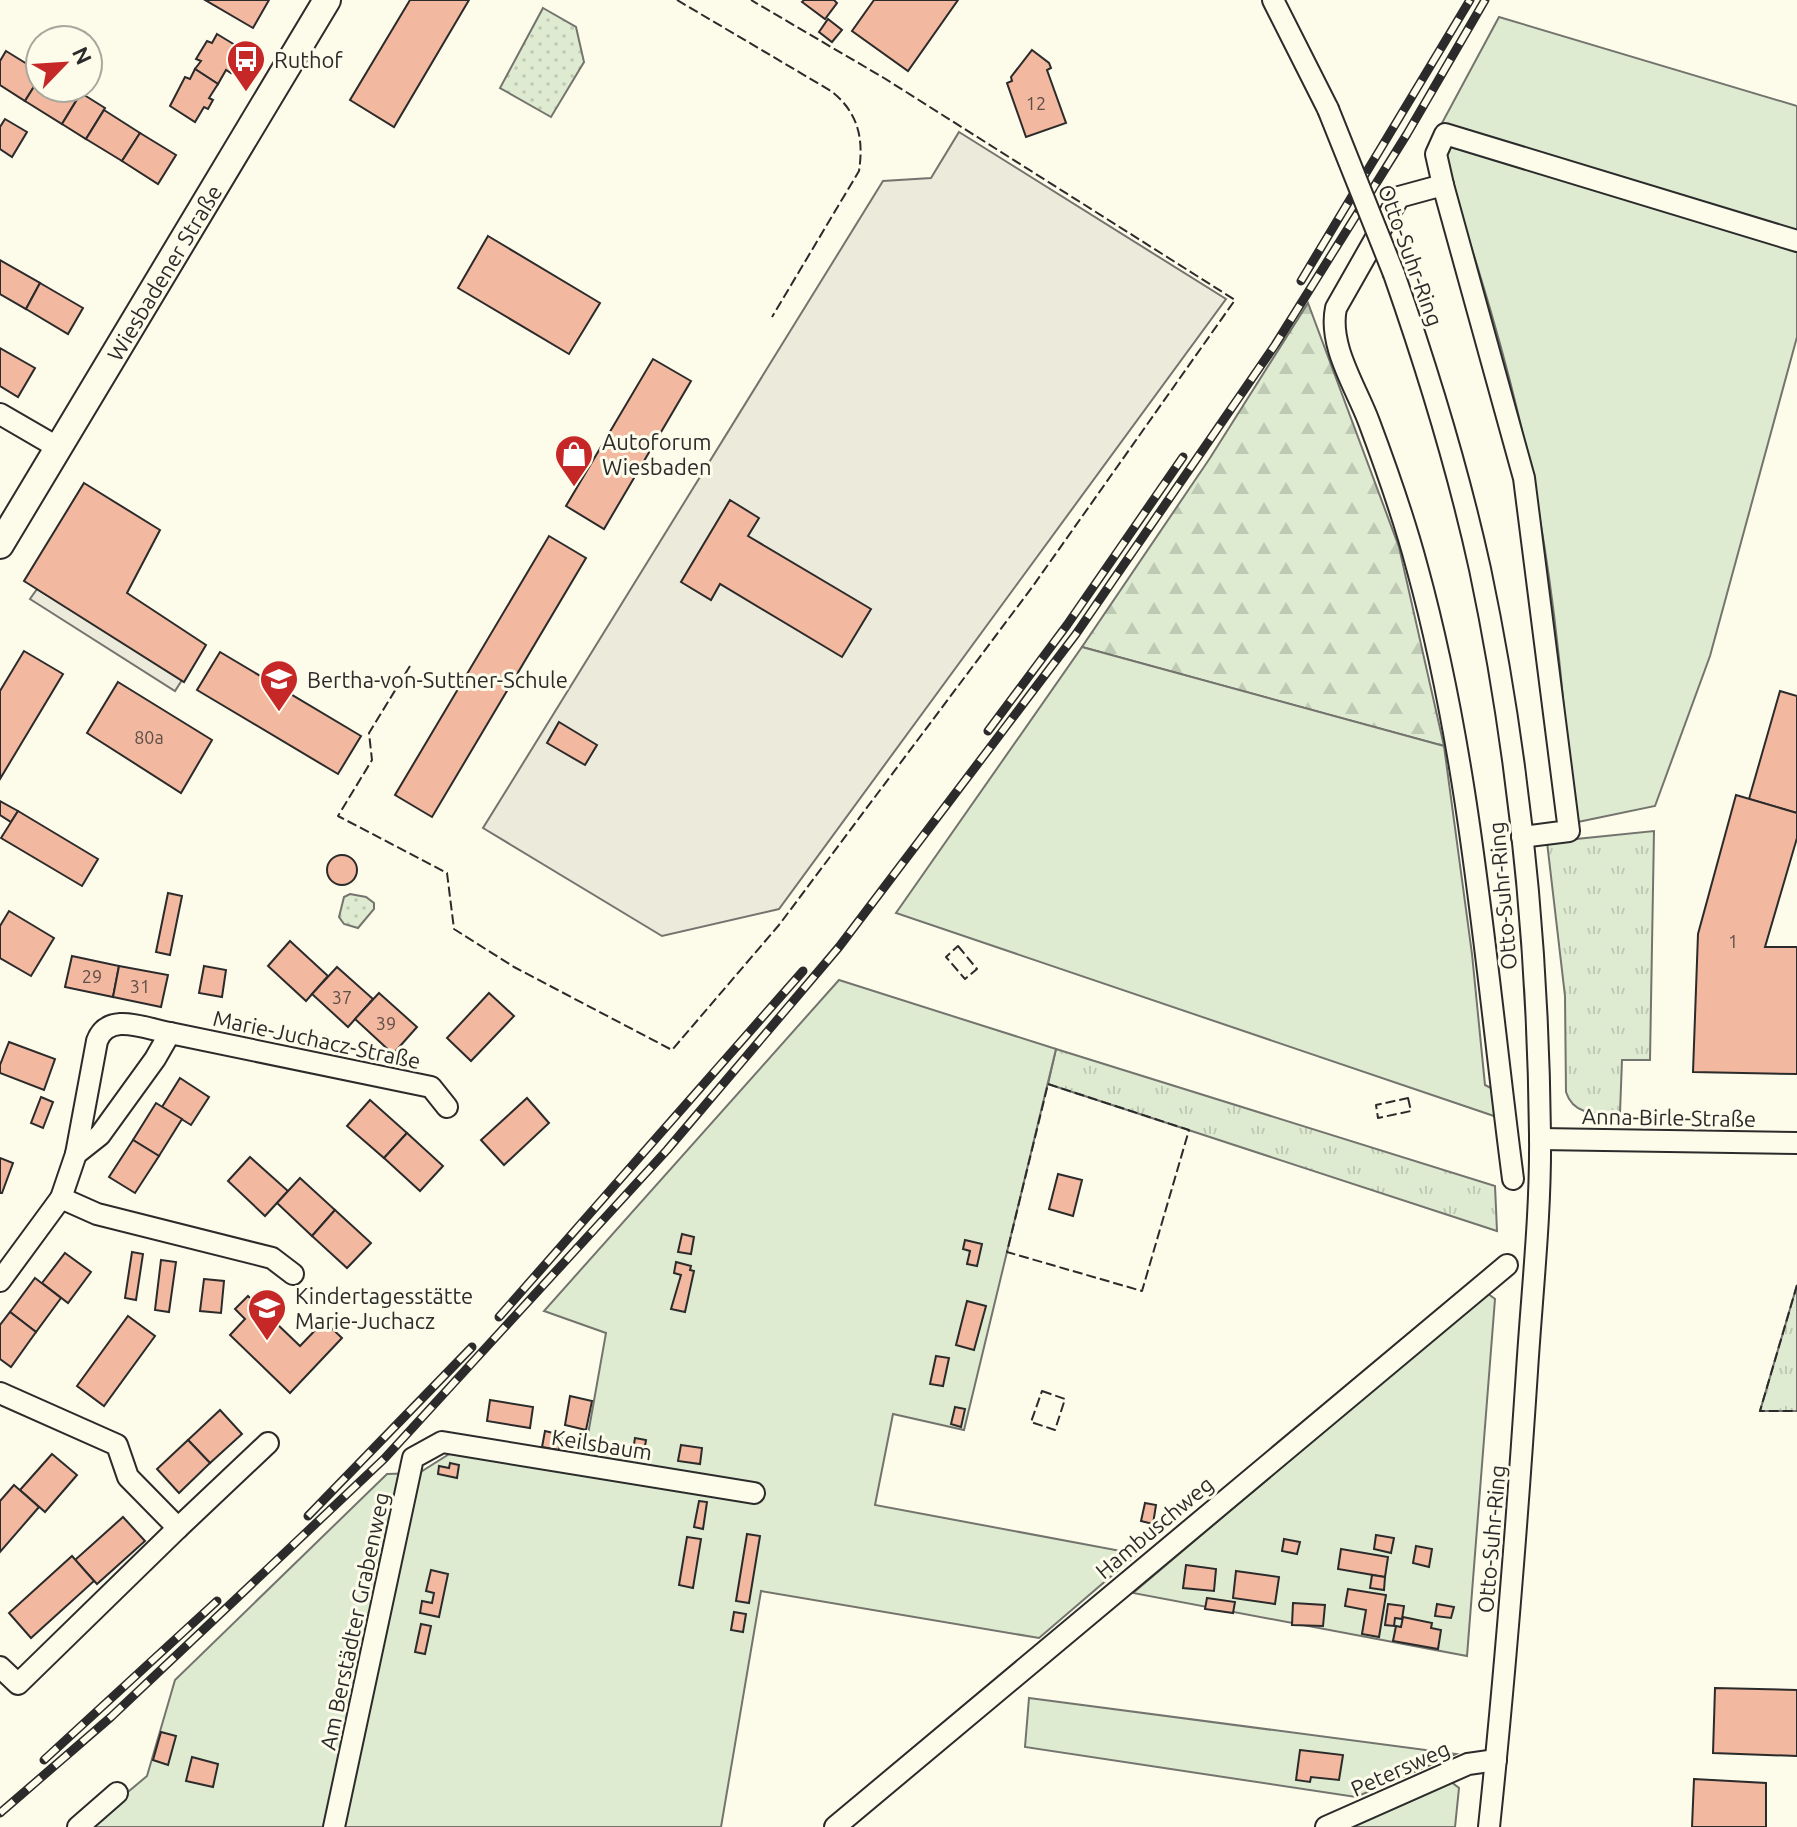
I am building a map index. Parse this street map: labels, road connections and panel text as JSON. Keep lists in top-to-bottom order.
{
  "streets": {
    "main road": ["Wiesbadener Straße"],
    "street": [
      "Otto-Suhr-Ring",
      "Marie-Juchacz-Straße",
      "Anna-Birle-Straße",
      "Keilsbaum",
      "Hambuschweg",
      "Am Berstädter Grabenweg",
      "Petersweg"
    ]
  },
  "crossings": [
    ["Otto-Suhr-Ring", "Anna-Birle-Straße"],
    ["Otto-Suhr-Ring", "Petersweg"],
    ["Keilsbaum", "Am Berstädter Grabenweg"]
  ],
  "places": {
    "bus stop": ["Ruthof"],
    "shop": ["Autoforum Wiesbaden"],
    "school or university": ["Bertha-von-Suttner-Schule", "Kindertagesstätte Marie-Juchacz"]
  },
  "house_numbers": [
    "12",
    "80a",
    "1",
    "29",
    "31",
    "37",
    "39"
  ],
  "north": "top right"
}
